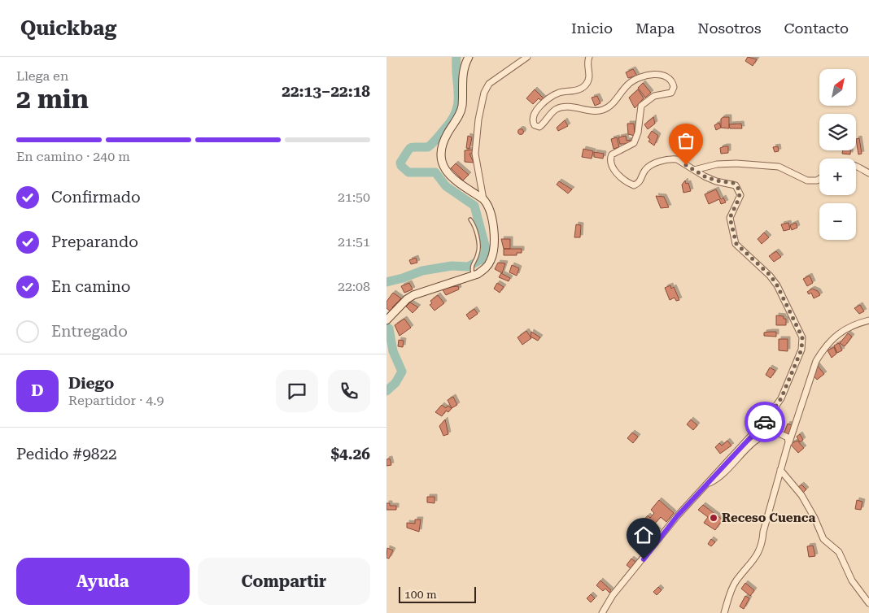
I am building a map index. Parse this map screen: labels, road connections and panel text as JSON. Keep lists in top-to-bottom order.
{
  "places": ["Receso Cuenca"],
  "scale_bar": "100 m",
  "north": "top right",
  "page": {
    "header": "Quickbag",
    "nav": [
      "Inicio",
      "Mapa",
      "Nosotros",
      "Contacto"
    ],
    "heading": ["2 min", "Llega en", "22:13–22:18"],
    "panel": [
      "Diego",
      "Repartidor · 4.9",
      "Pedido #9822",
      "$4.26"
    ],
    "map_buttons": ["+", "−"],
    "bar": "En camino · 240 m",
    "list": [
      ["Confirmado", "21:50"],
      ["Preparando", "21:51"],
      ["En camino", "22:08"],
      "Entregado"
    ],
    "round": "D",
    "buttons": ["Ayuda", "Compartir"],
    "scale": "100 m"
  }
}
